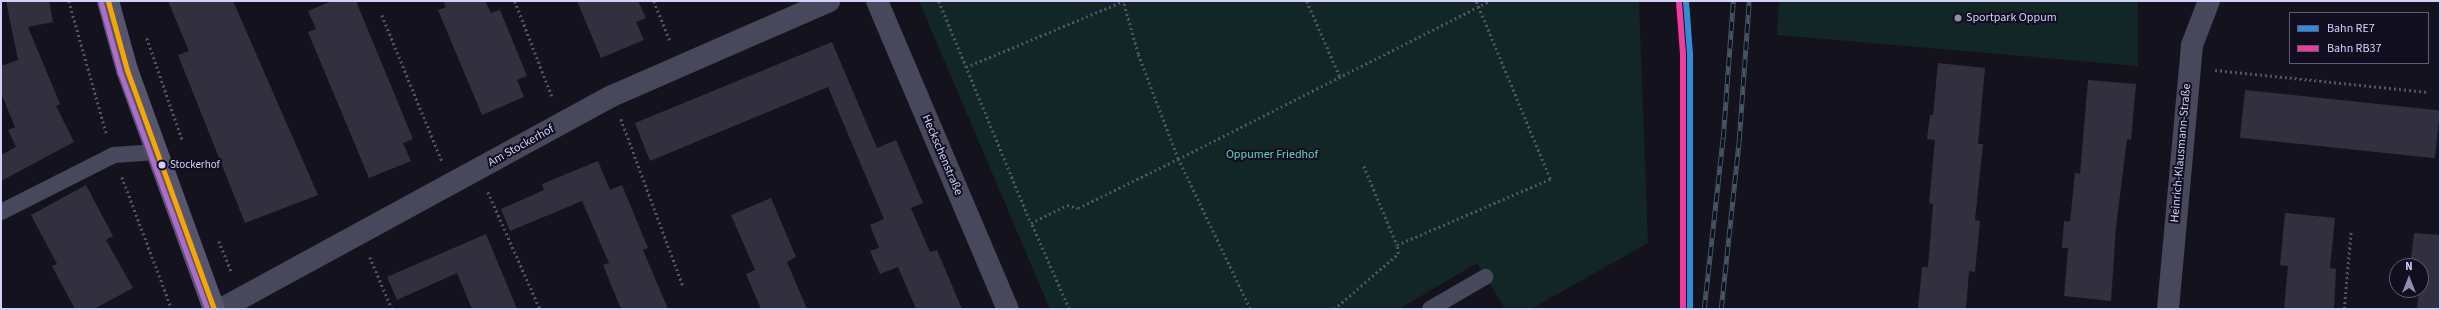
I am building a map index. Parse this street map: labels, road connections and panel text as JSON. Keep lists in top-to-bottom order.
{
  "streets": {
    "street": ["Am Stockerhof", "Heinrich-Klausmann-Straße", "Heckschenstraße"]
  },
  "parks": ["Oppumer Friedhof"],
  "places": ["Sportpark Oppum", "Stockerhof"],
  "lines": ["rail line RE7", "rail line RB37"],
  "legend": ["Bahn RE7", "Bahn RB37"],
  "north": "top"
}
